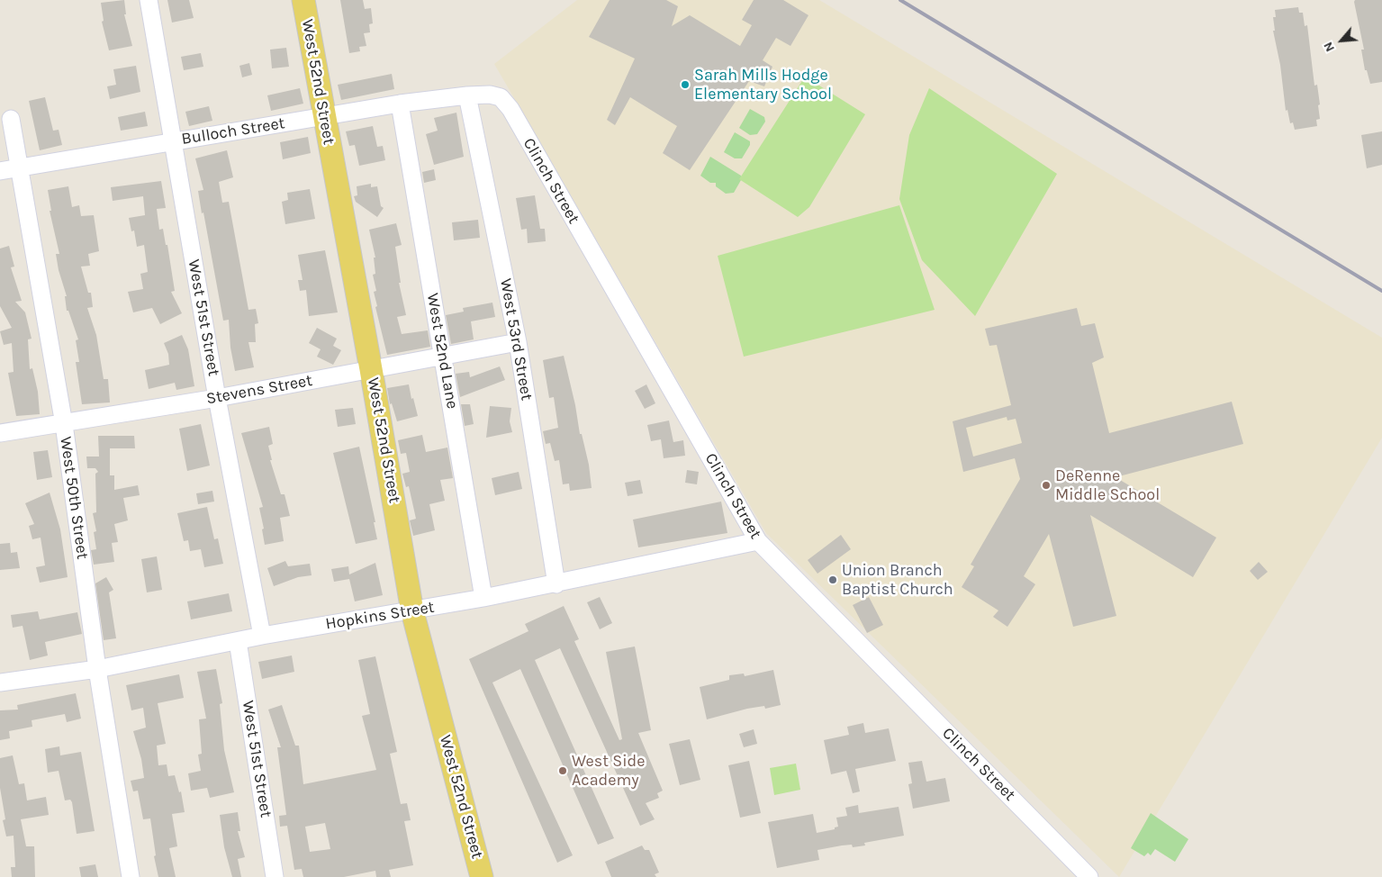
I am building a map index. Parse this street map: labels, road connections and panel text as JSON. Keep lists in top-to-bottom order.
{
  "streets": {
    "main road": ["West 52nd Street"],
    "street": [
      "Bulloch Street",
      "Clinch Street",
      "West 51st Street",
      "West 53rd Street",
      "West 52nd Lane",
      "Stevens Street",
      "West 50th Street",
      "Hopkins Street"
    ]
  },
  "crossings": [
    ["West 52nd Street", "Bulloch Street"],
    ["West 52nd Street", "Stevens Street"],
    ["West 52nd Street", "Hopkins Street"],
    ["Bulloch Street", "Clinch Street"],
    ["Bulloch Street", "West 51st Street"],
    ["Bulloch Street", "West 53rd Street"],
    ["Bulloch Street", "West 52nd Lane"],
    ["Bulloch Street", "West 50th Street"],
    ["Clinch Street", "West 53rd Street"],
    ["Clinch Street", "Hopkins Street"],
    ["West 51st Street", "Stevens Street"],
    ["West 51st Street", "Hopkins Street"],
    ["West 53rd Street", "Stevens Street"],
    ["West 53rd Street", "Hopkins Street"],
    ["West 52nd Lane", "Stevens Street"],
    ["West 52nd Lane", "Hopkins Street"],
    ["Stevens Street", "West 50th Street"],
    ["West 50th Street", "Hopkins Street"]
  ],
  "places": [
    "Sarah Mills Hodge Elementary School",
    "DeRenne Middle School",
    "Union Branch Baptist Church",
    "West Side Academy"
  ],
  "north": "bottom left"
}
